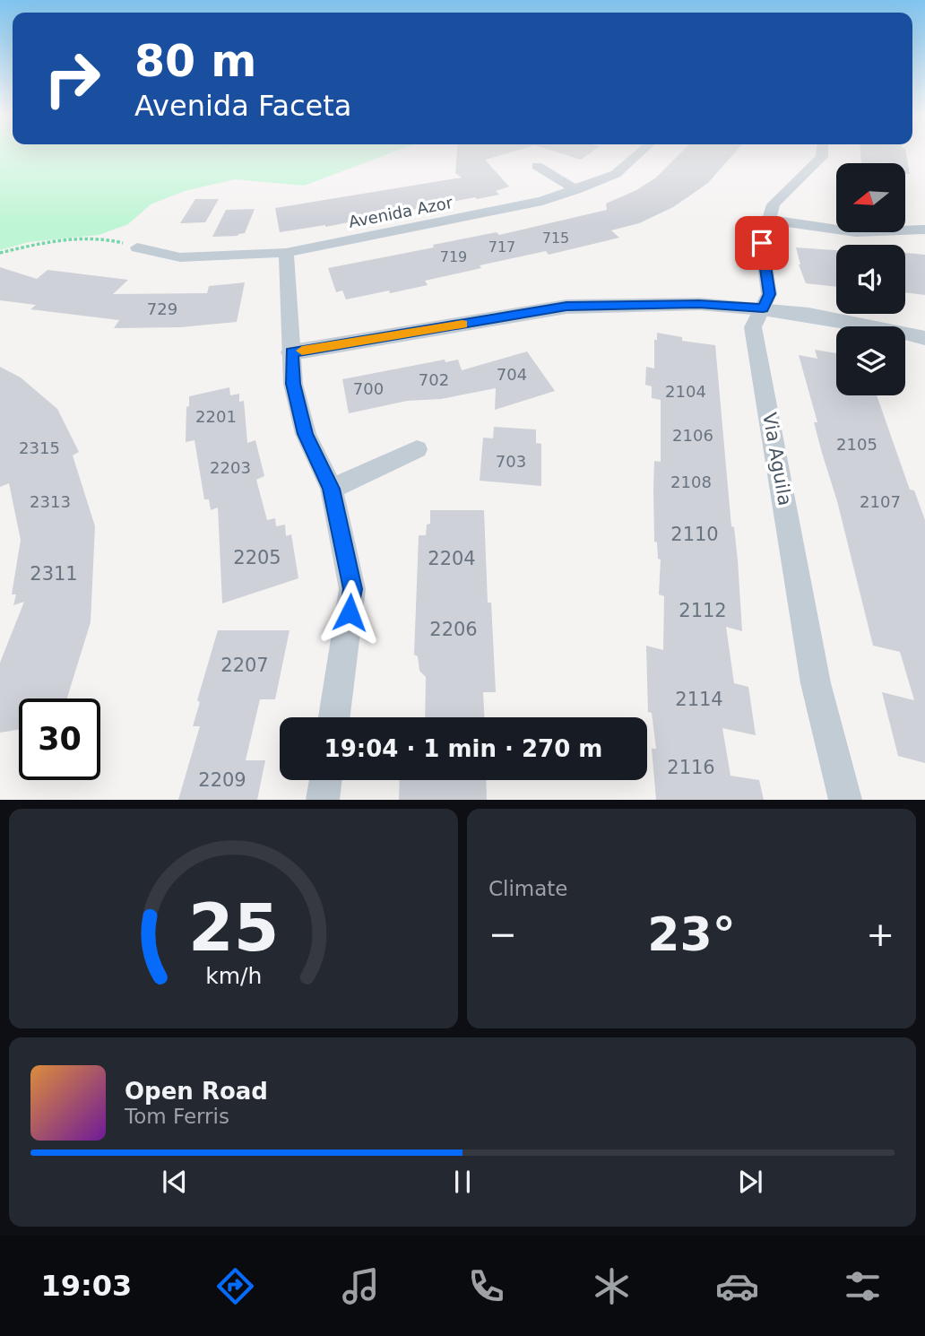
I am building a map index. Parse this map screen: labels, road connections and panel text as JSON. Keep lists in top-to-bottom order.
{
  "streets": {
    "street": ["Avenida Azor", "Via Aguila"]
  },
  "house_numbers": [
    "715",
    "717",
    "719",
    "729",
    "704",
    "702",
    "700",
    "2104",
    "2201",
    "2106",
    "2105",
    "2315",
    "703",
    "2203",
    "2108",
    "2313",
    "2107",
    "2110",
    "2205",
    "2204",
    "2311",
    "2112",
    "2206",
    "2207",
    "2114",
    "2116",
    "2209"
  ],
  "north": "left",
  "page": {
    "turn": ["80 m", "Avenida Faceta"],
    "limit": "30",
    "trip": "19:04 · 1 min · 270 m",
    "tile": "Climate",
    "heat": ["−", "23°", "+"],
    "song": ["Open Road", "Tom Ferris"],
    "tabs": "19:03",
    "gauge": ["25", "km/h"]
  }
}
